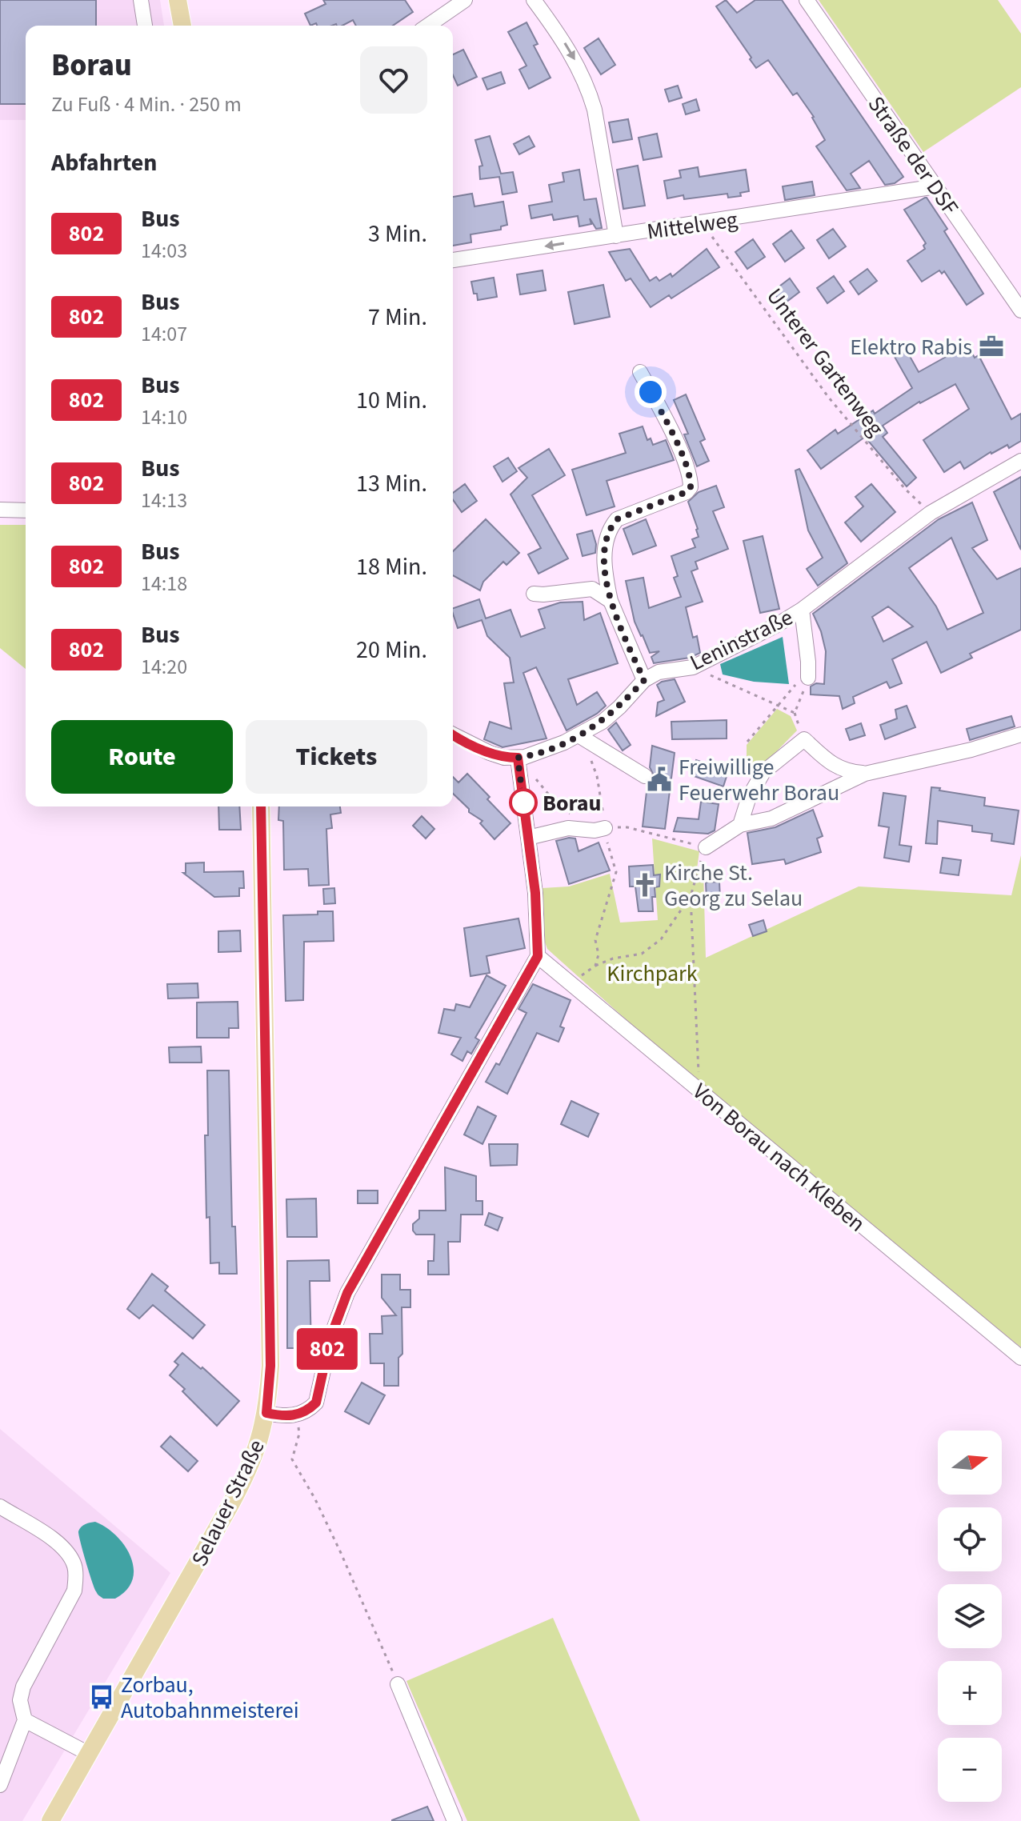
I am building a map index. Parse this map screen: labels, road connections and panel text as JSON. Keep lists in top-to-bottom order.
{
  "streets": {
    "main road": ["Selauer Straße"],
    "street": [
      "Straße der DSF",
      "Mittelweg",
      "Leninstraße",
      "Von Borau nach Kleben"
    ],
    "path": ["Unterer Gartenweg"]
  },
  "crossings": [
    ["Straße der DSF", "Mittelweg"],
    ["Mittelweg", "Unterer Gartenweg"],
    ["Unterer Gartenweg", "Leninstraße"]
  ],
  "parks": ["Kirchpark"],
  "places": {
    "office": ["Elektro Rabis"],
    "public building": ["Freiwillige Feuerwehr Borau"],
    "other": ["Borau"],
    "church": ["Kirche St. Georg zu Selau"],
    "bus stop": ["Zorbau, Autobahnmeisterei"]
  },
  "lines": ["bus line 802"],
  "north": "right",
  "page": {
    "on_map": "802",
    "heading": [
      ["Borau", "Zu Fuß · 4 Min. · 250 m"],
      "Abfahrten"
    ],
    "list": [
      {
        "mark": "802",
        "name": "Bus",
        "note": "14:03",
        "value": "3 Min."
      },
      {
        "mark": "802",
        "name": "Bus",
        "note": "14:07",
        "value": "7 Min."
      },
      {
        "mark": "802",
        "name": "Bus",
        "note": "14:10",
        "value": "10 Min."
      },
      {
        "mark": "802",
        "name": "Bus",
        "note": "14:13",
        "value": "13 Min."
      },
      {
        "mark": "802",
        "name": "Bus",
        "note": "14:18",
        "value": "18 Min."
      },
      {
        "mark": "802",
        "name": "Bus",
        "note": "14:20",
        "value": "20 Min."
      }
    ],
    "buttons": ["Route", "Tickets"],
    "map_buttons": ["+", "−"]
  }
}
